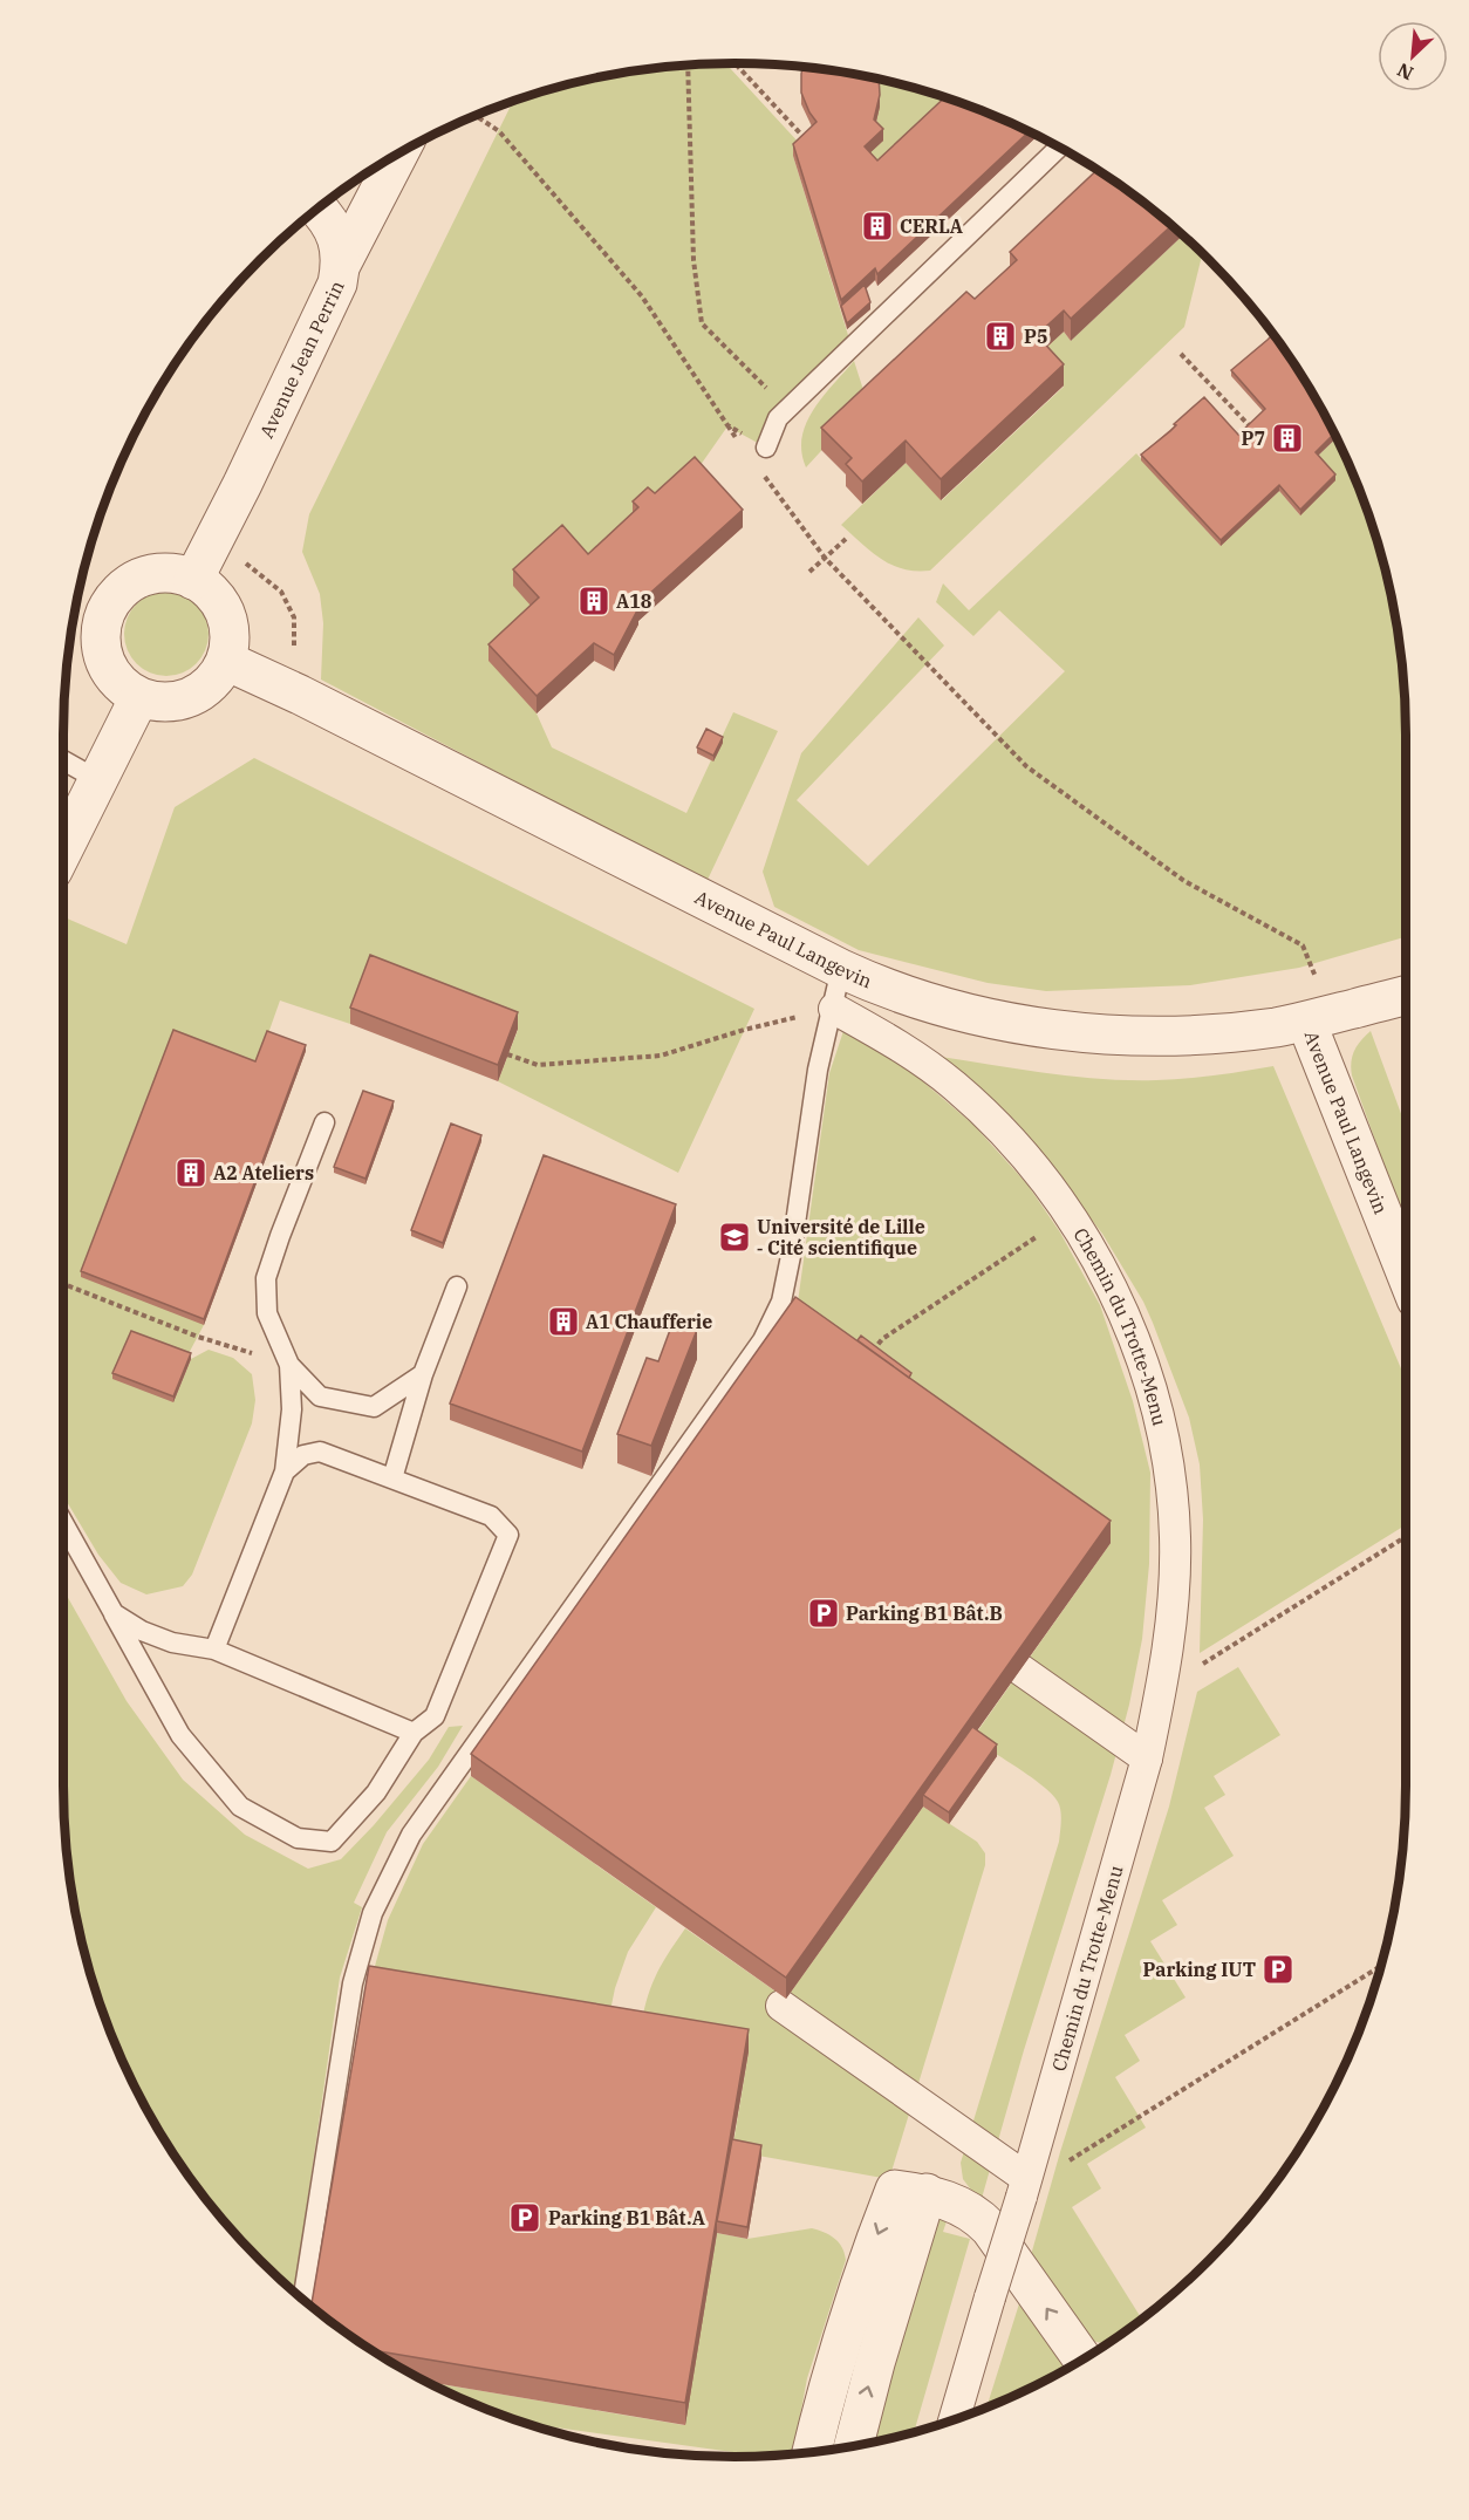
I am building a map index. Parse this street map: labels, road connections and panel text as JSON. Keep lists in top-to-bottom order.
{
  "streets": {
    "street": ["Avenue Jean Perrin", "Avenue Paul Langevin", "Chemin du Trotte-Menu"]
  },
  "crossings": [
    ["Avenue Jean Perrin", "Avenue Paul Langevin"]
  ],
  "places": {
    "building": [
      "CERLA",
      "P5",
      "P7",
      "A18",
      "A2 Ateliers",
      "A1 Chaufferie"
    ],
    "school or university": ["Université de Lille ‐ Cité scientifique"],
    "parking": ["Parking B1 Bât.B", "Parking IUT", "Parking B1 Bât.A"]
  },
  "north": "bottom left"
}
